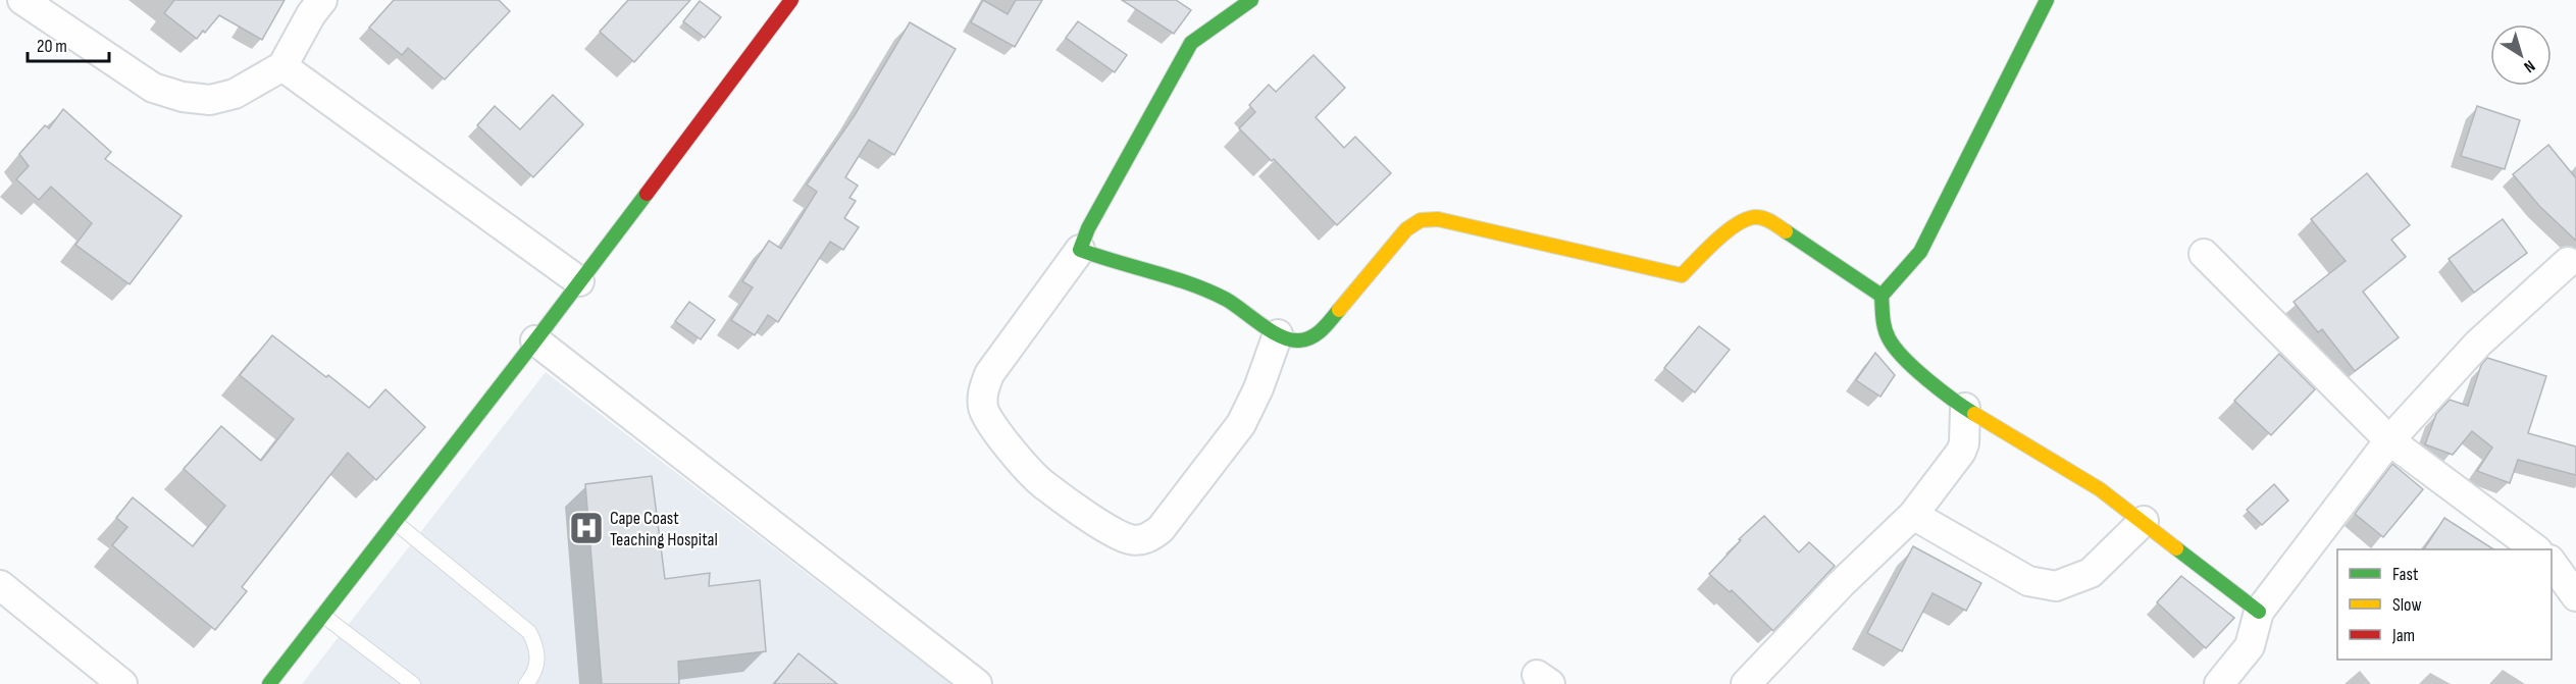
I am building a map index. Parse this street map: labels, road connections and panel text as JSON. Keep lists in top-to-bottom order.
{
  "places": {
    "hospital": ["Cape Coast Teaching Hospital"]
  },
  "legend": ["Fast", "Slow", "Jam"],
  "scale_bar": "20 m",
  "north": "bottom right"
}
